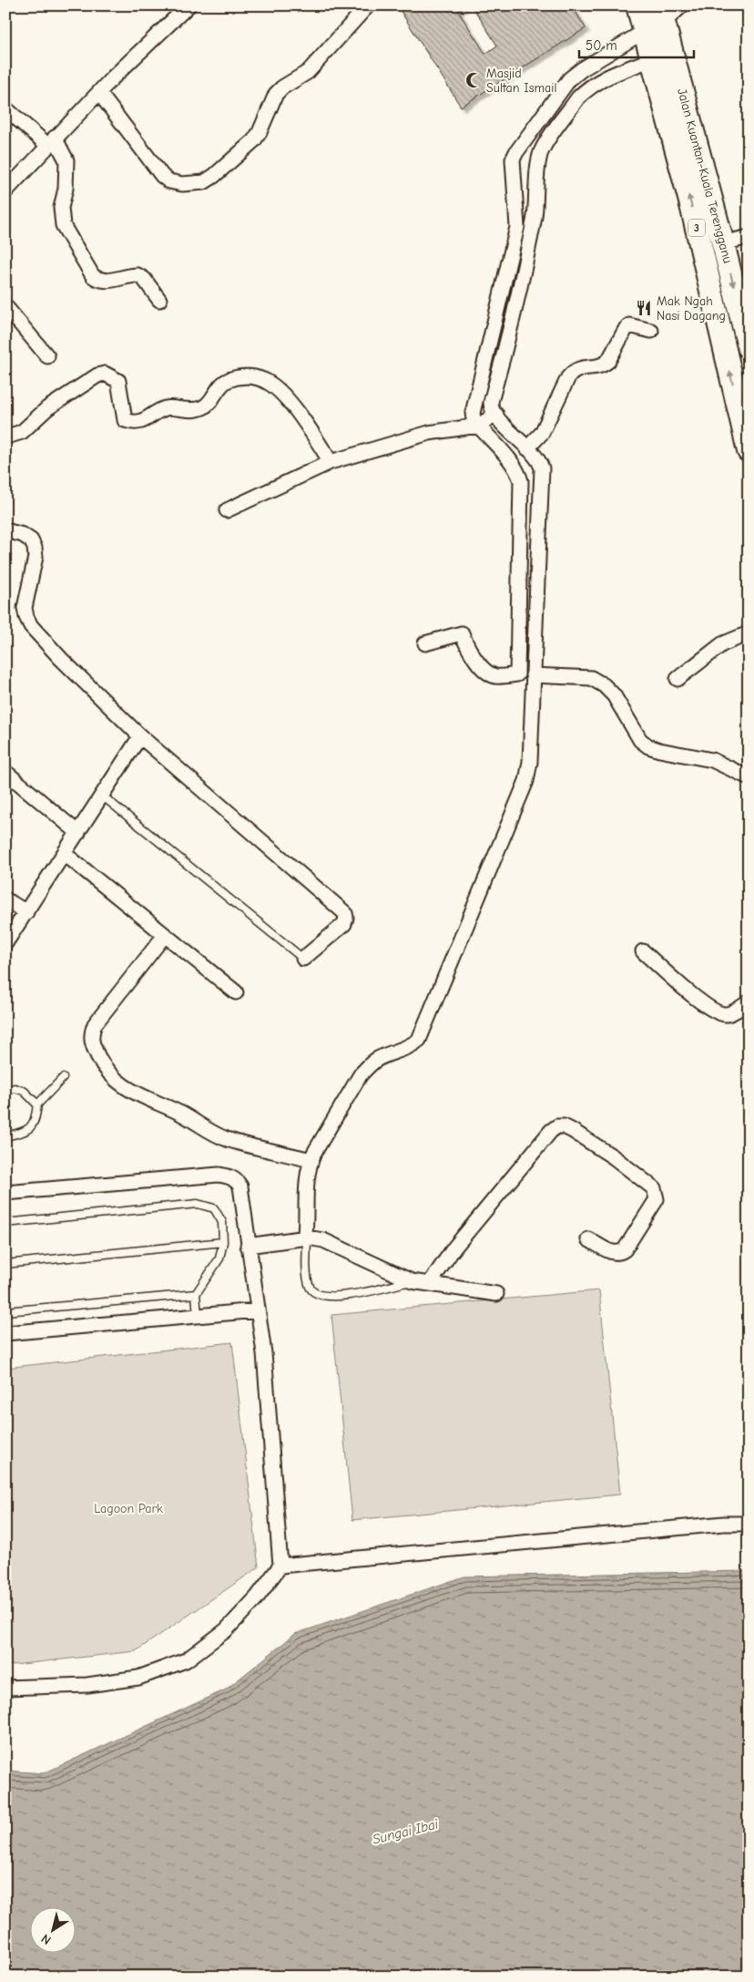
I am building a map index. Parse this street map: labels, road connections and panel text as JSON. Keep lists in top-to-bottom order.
{
  "streets": {
    "highway": ["Jalan Kuantan-Kuala Terengganu", "3"]
  },
  "water": ["Sungai Ibai"],
  "parks": ["Lagoon Park"],
  "places": {
    "mosque": ["Masjid Sultan Ismail"],
    "restaurant": ["Mak Ngah Nasi Dagang"]
  },
  "scale_bar": "50 m",
  "north": "bottom left"
}
